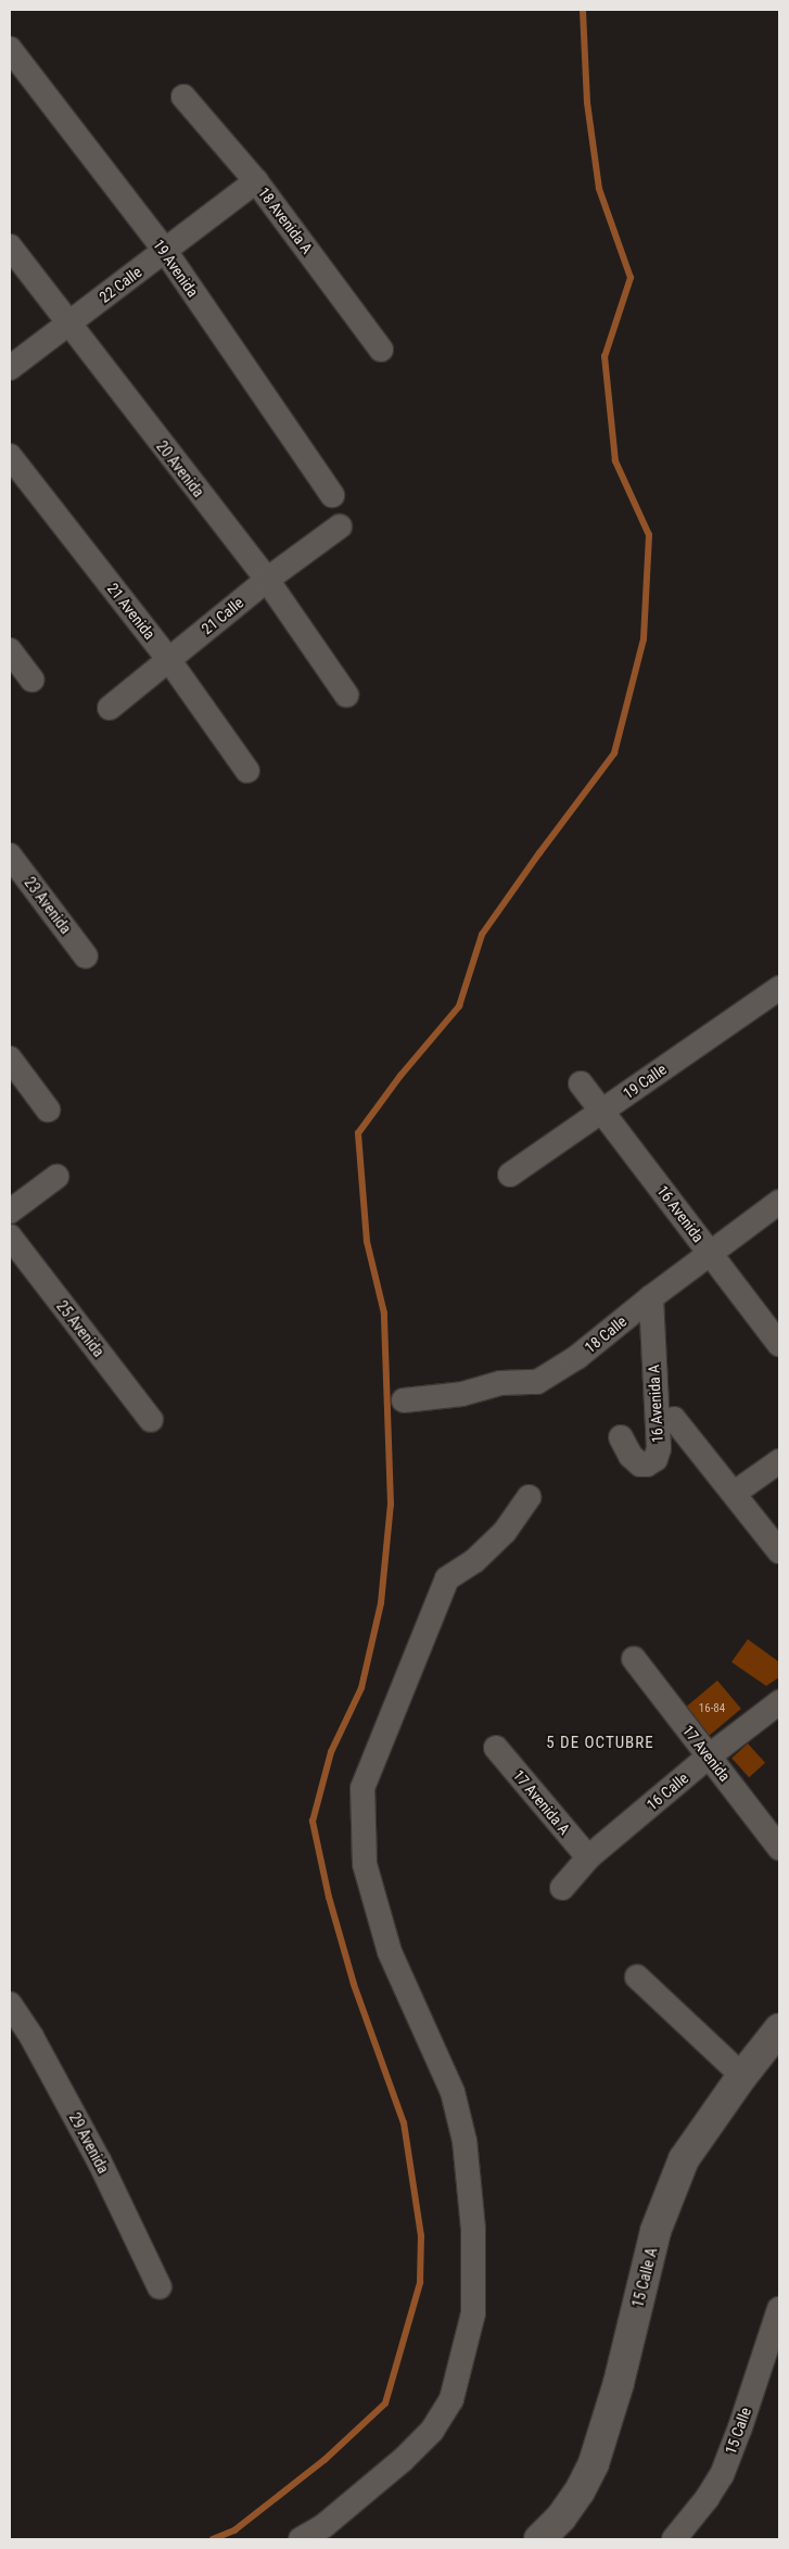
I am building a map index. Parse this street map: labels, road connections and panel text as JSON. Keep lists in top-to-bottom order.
{
  "streets": {
    "street": [
      "18 Avenida A",
      "19 Avenida",
      "22 Calle",
      "20 Avenida",
      "21 Avenida",
      "21 Calle",
      "23 Avenida",
      "19 Calle",
      "16 Avenida",
      "25 Avenida",
      "18 Calle",
      "16 Avenida A",
      "17 Avenida",
      "16 Calle",
      "17 Avenida A",
      "29 Avenida",
      "15 Calle A",
      "15 Calle"
    ]
  },
  "crossings": [
    ["18 Avenida A", "22 Calle"],
    ["19 Avenida", "22 Calle"],
    ["22 Calle", "20 Avenida"],
    ["20 Avenida", "21 Calle"],
    ["21 Avenida", "21 Calle"],
    ["19 Calle", "16 Avenida"],
    ["16 Avenida", "18 Calle"],
    ["18 Calle", "16 Avenida A"],
    ["17 Avenida", "16 Calle"],
    ["16 Calle", "17 Avenida A"]
  ],
  "districts": ["5 DE OCTUBRE"],
  "house_numbers": ["16-84"]
}
